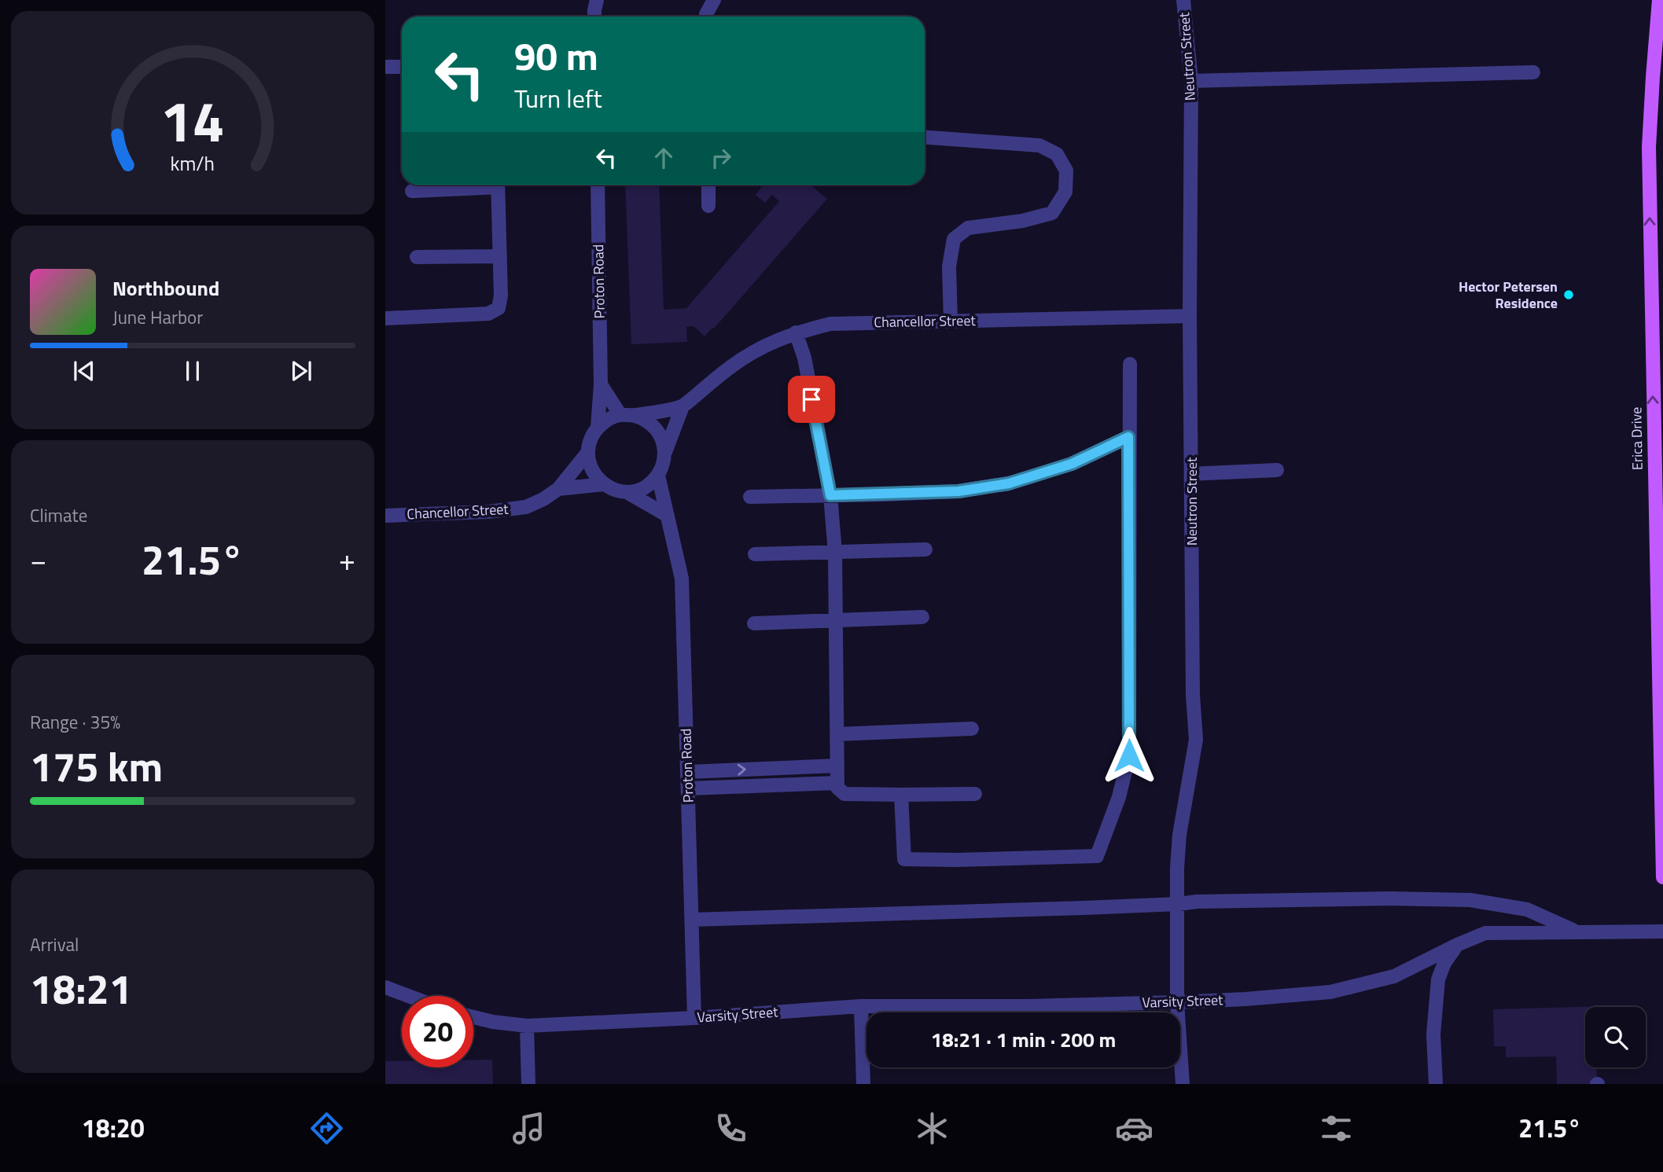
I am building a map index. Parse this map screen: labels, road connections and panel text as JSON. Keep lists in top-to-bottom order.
{
  "streets": {
    "main road": ["Erica Drive"],
    "street": [
      "Neutron Street",
      "Proton Road",
      "Chancellor Street",
      "Varsity Street"
    ]
  },
  "crossings": [
    ["Neutron Street", "Chancellor Street"],
    ["Neutron Street", "Varsity Street"],
    ["Proton Road", "Chancellor Street"],
    ["Proton Road", "Varsity Street"]
  ],
  "one_way": ["Erica Drive"],
  "places": ["Hector Petersen Residence"],
  "page": {
    "turn": ["90 m", "Turn left"],
    "song": ["Northbound", "June Harbor"],
    "tile": [
      "Climate",
      ["Range · 35%", "175 km"],
      ["Arrival", "18:21"]
    ],
    "heat": ["−", "21.5°", "+"],
    "limit": "20",
    "trip": "18:21 · 1 min · 200 m",
    "tabs": ["18:20", "21.5°"],
    "gauge": ["14", "km/h"]
  }
}
